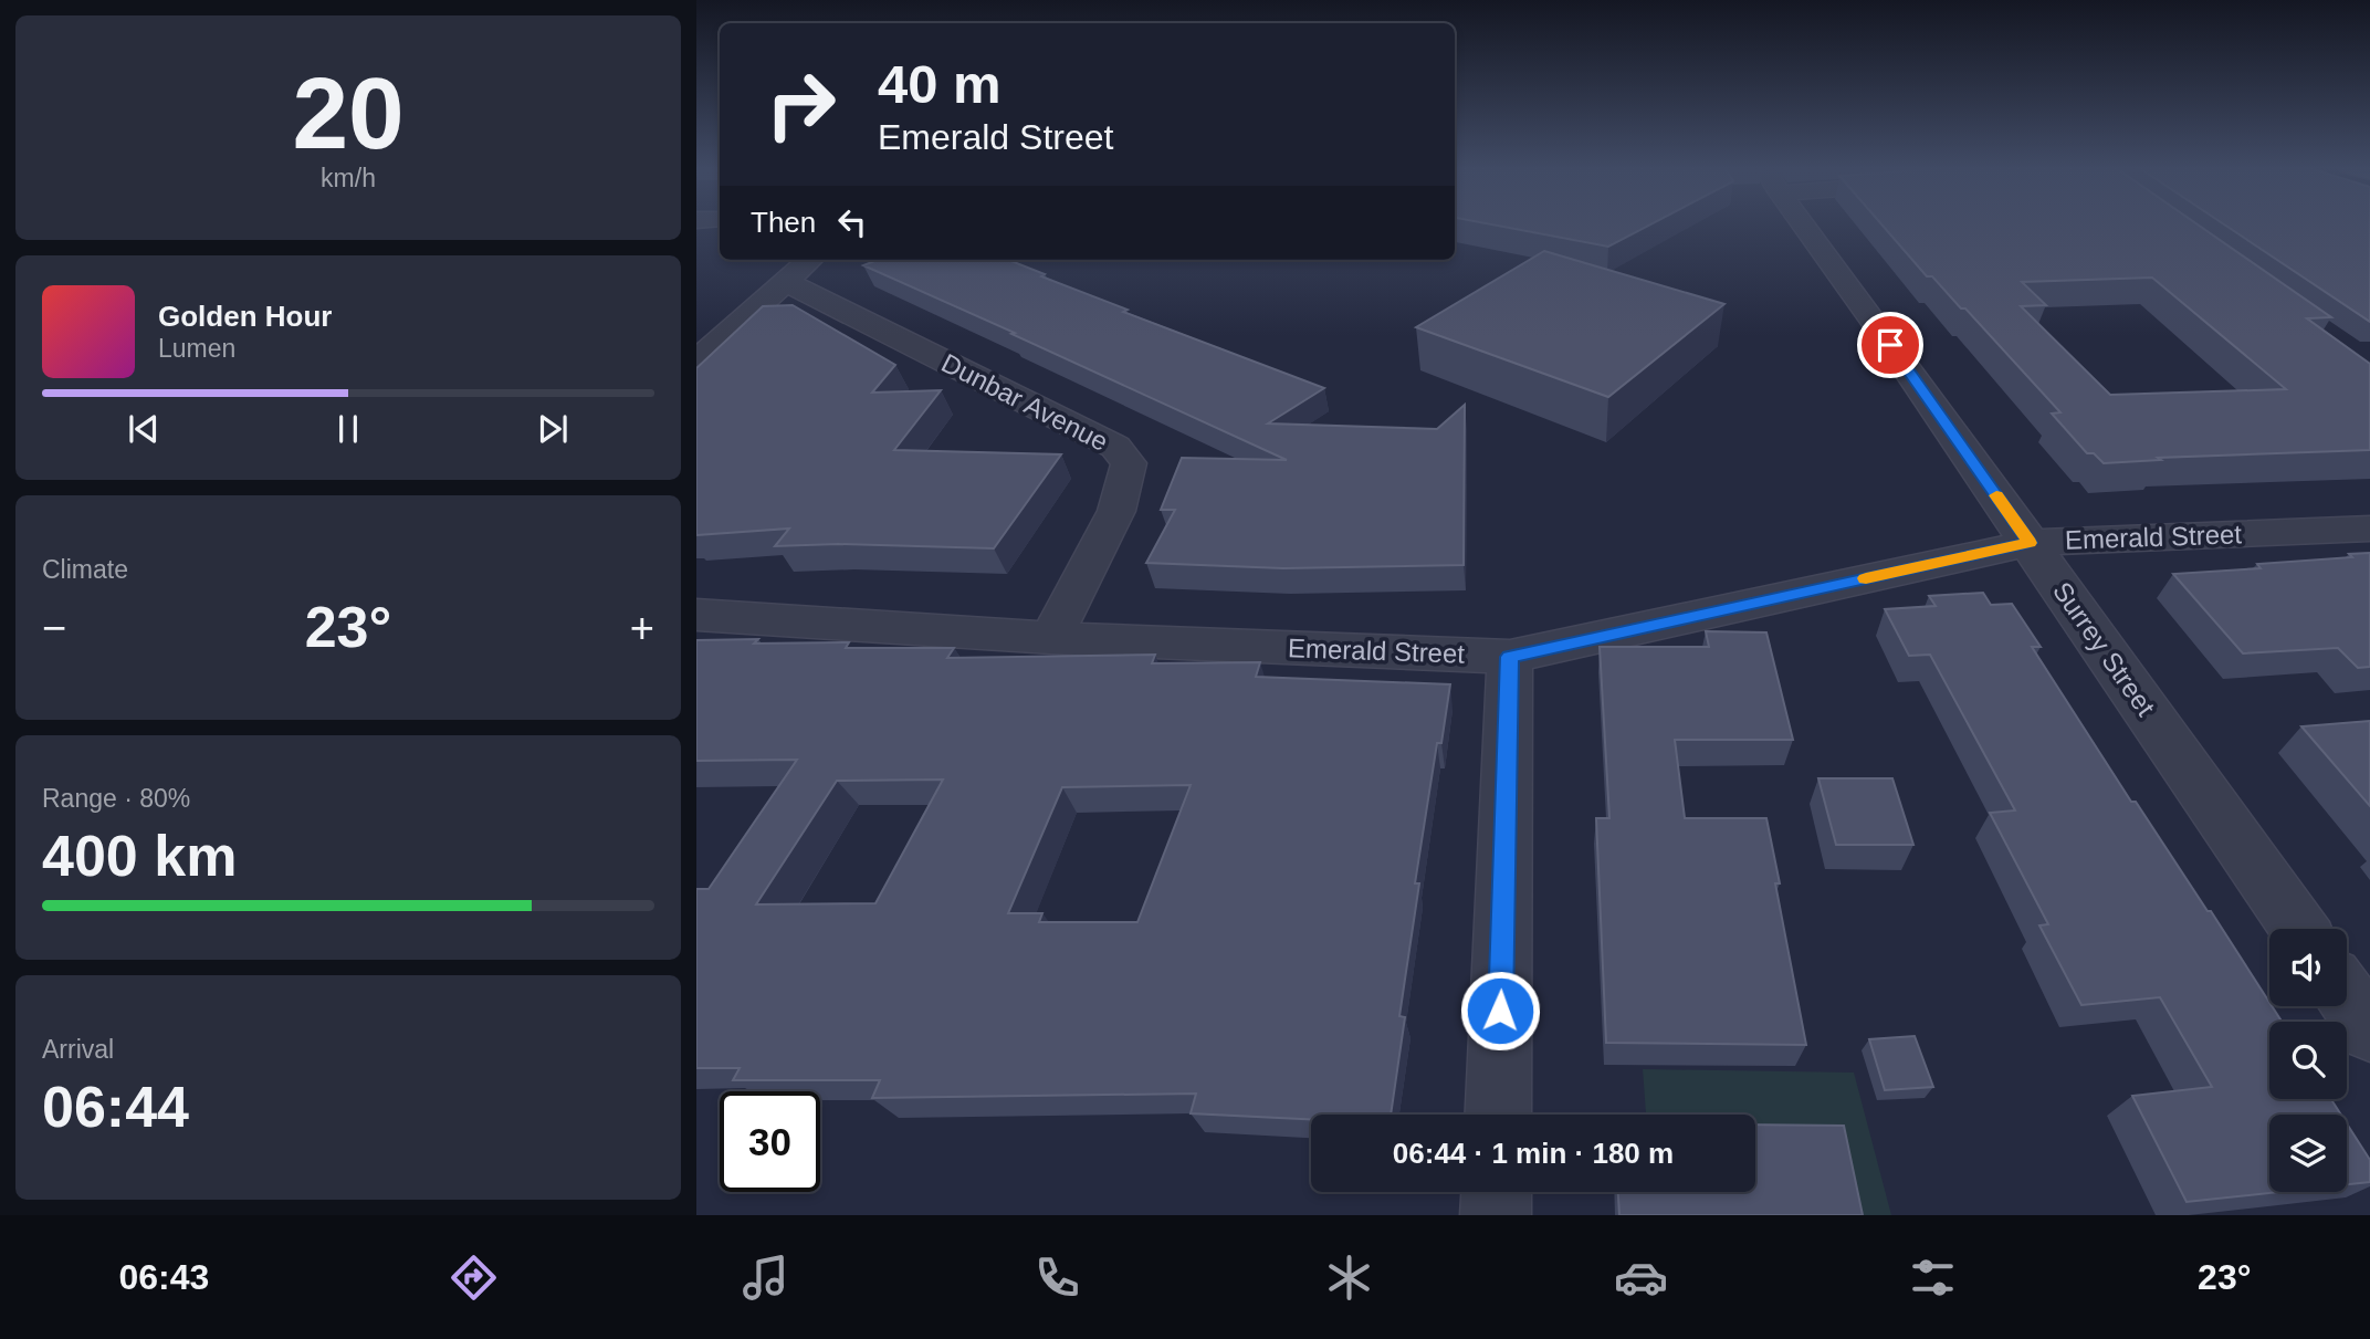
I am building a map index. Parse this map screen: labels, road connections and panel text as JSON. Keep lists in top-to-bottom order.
{
  "streets": {
    "street": ["Dunbar Avenue", "Emerald Street", "Surrey Street"]
  },
  "crossings": [
    ["Dunbar Avenue", "Emerald Street"],
    ["Emerald Street", "Surrey Street"]
  ],
  "page": {
    "tile": [
      ["20", "km/h"],
      "Climate",
      ["Range · 80%", "400 km"],
      ["Arrival", "06:44"]
    ],
    "turn": ["40 m", "Emerald Street"],
    "then": "Then",
    "song": ["Golden Hour", "Lumen"],
    "heat": ["−", "23°", "+"],
    "limit": "30",
    "trip": "06:44 · 1 min · 180 m",
    "tabs": ["06:43", "23°"]
  }
}
